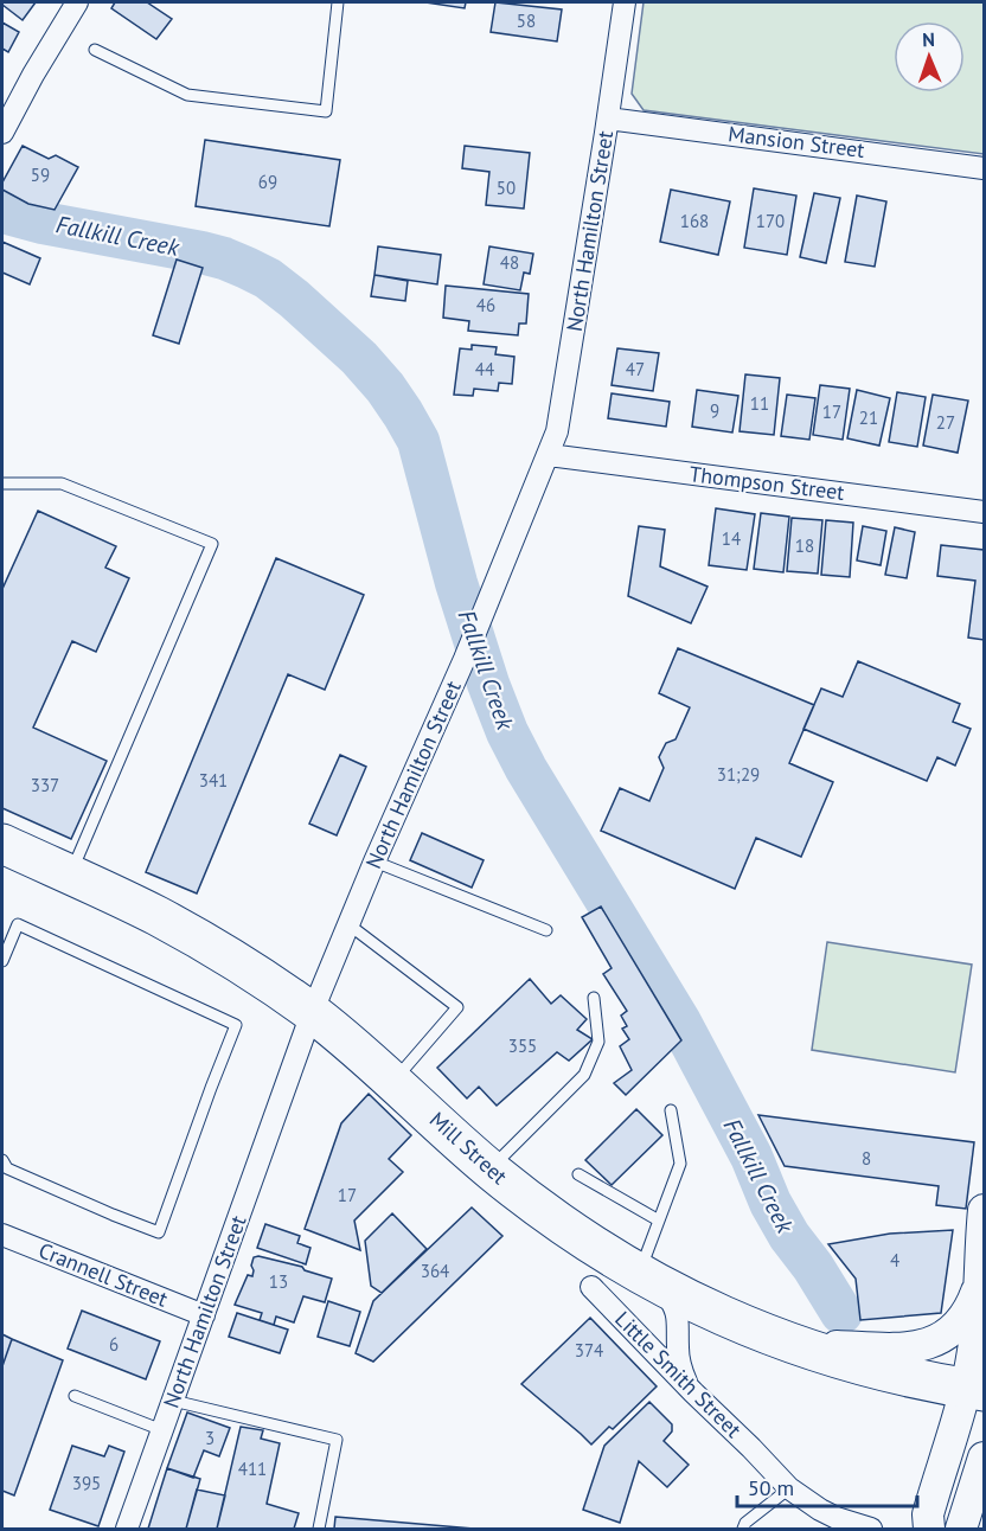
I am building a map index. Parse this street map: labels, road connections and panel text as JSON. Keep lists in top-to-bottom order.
{
  "streets": {
    "highway": ["Mill Street"],
    "street": [
      "Mansion Street",
      "North Hamilton Street",
      "Thompson Street",
      "Crannell Street",
      "Little Smith Street"
    ]
  },
  "crossings": [
    ["Mansion Street", "North Hamilton Street"],
    ["North Hamilton Street", "Thompson Street"],
    ["North Hamilton Street", "Mill Street"],
    ["North Hamilton Street", "Crannell Street"]
  ],
  "water": ["Fallkill Creek"],
  "house_numbers": [
    "58",
    "59",
    "69",
    "50",
    "168",
    "170",
    "48",
    "46",
    "44",
    "47",
    "11",
    "9",
    "17",
    "21",
    "27",
    "14",
    "18",
    "31;29",
    "341",
    "337",
    "355",
    "8",
    "17",
    "4",
    "364",
    "13",
    "6",
    "374",
    "3",
    "411",
    "395"
  ],
  "scale_bar": "50 m",
  "north": "top"
}
